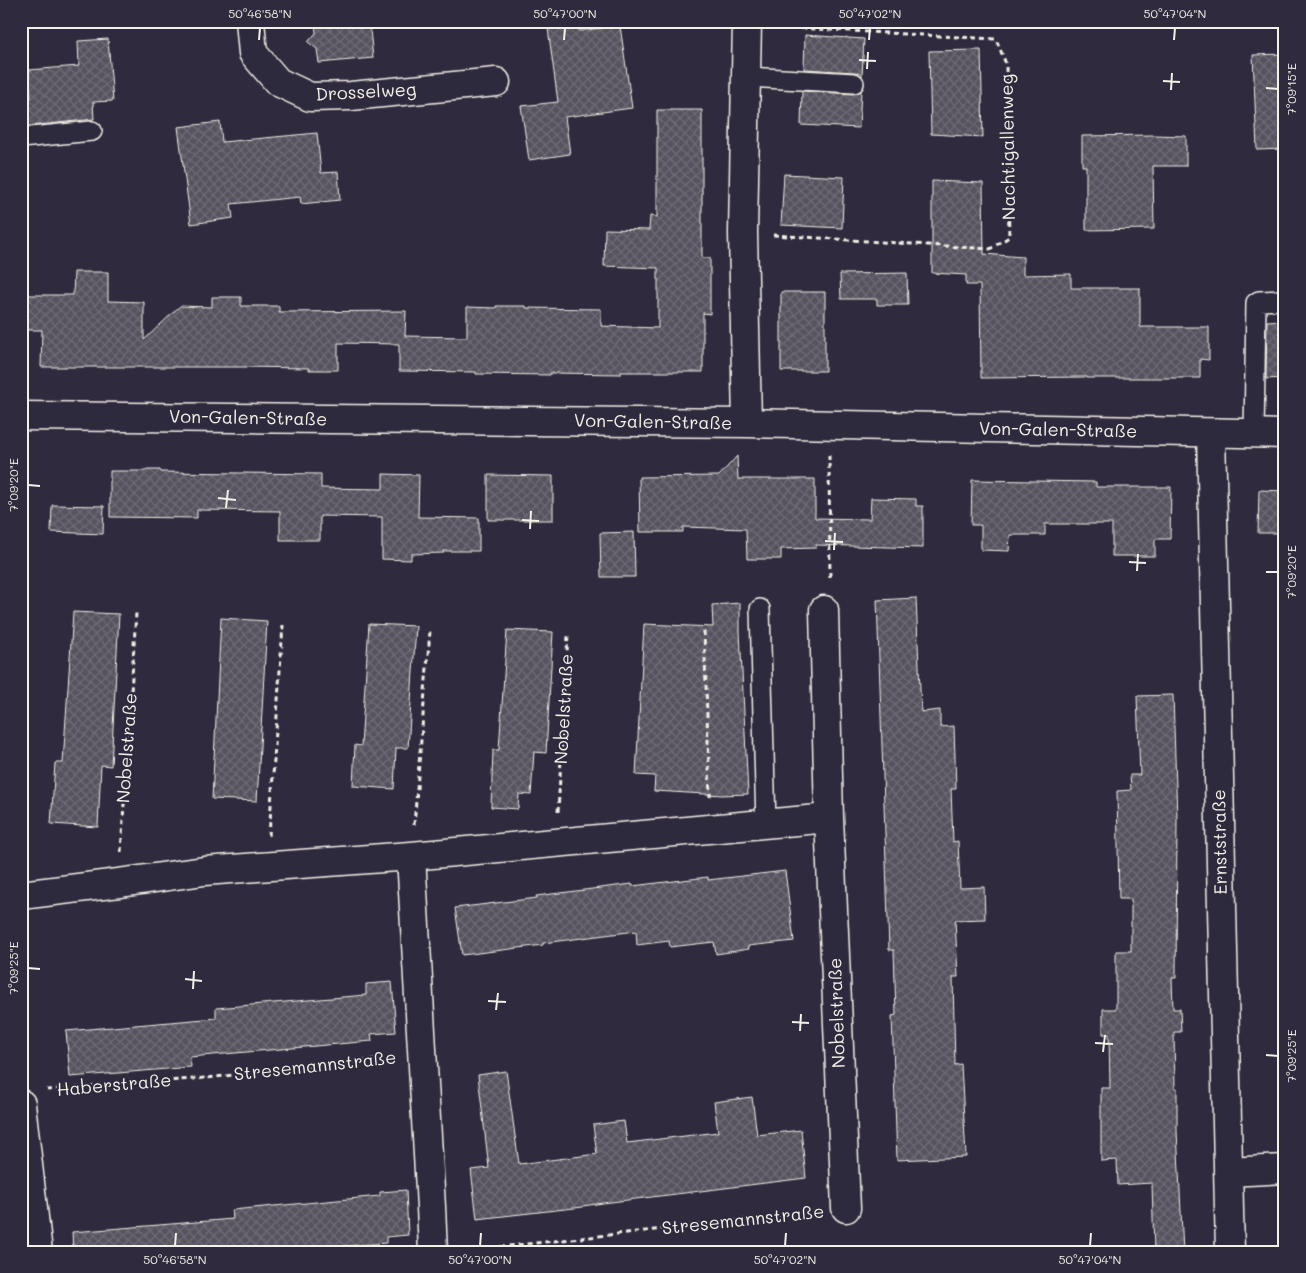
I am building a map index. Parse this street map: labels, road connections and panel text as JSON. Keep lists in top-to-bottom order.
{
  "streets": {
    "street": [
      "Drosselweg",
      "Von-Galen-Straße",
      "Nobelstraße",
      "Ernststraße",
      "Stresemannstraße"
    ],
    "path": ["Nachtigallenweg", "Haberstraße"]
  },
  "crossings": [
    ["Von-Galen-Straße", "Ernststraße"],
    ["Nobelstraße", "Stresemannstraße"],
    ["Stresemannstraße", "Haberstraße"]
  ],
  "coordinates": [
    "50°46'58\"N",
    "50°47'00\"N",
    "50°47'02\"N",
    "50°47'04\"N",
    "7°09'15\"E",
    "7°09'20\"E",
    "7°09'25\"E"
  ]
}
